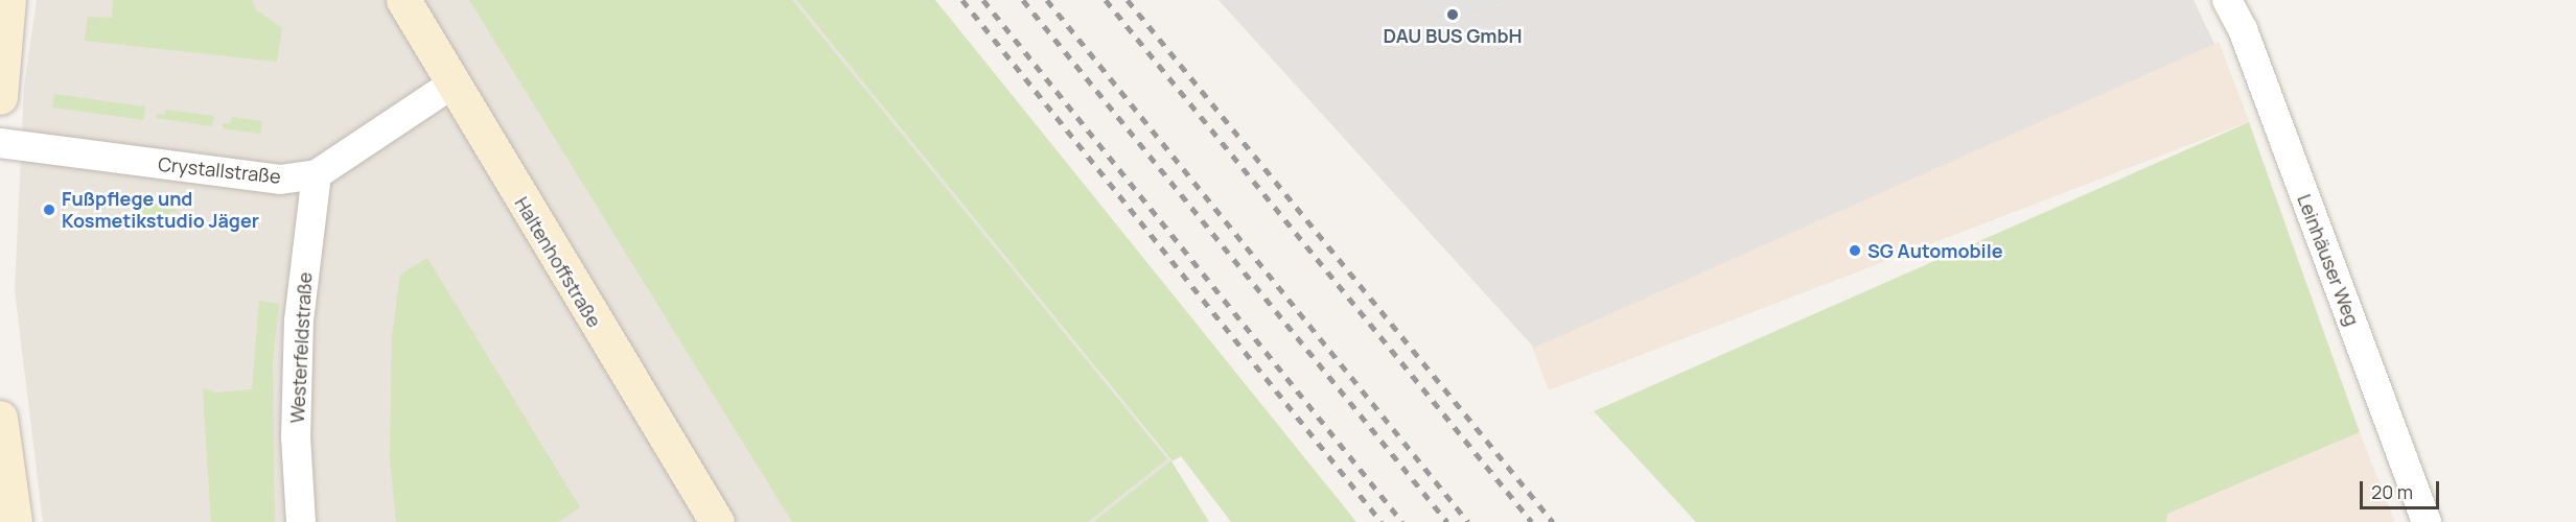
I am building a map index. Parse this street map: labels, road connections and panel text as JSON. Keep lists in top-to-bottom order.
{
  "streets": {
    "street": [
      "Crystallstraße",
      "Leinhäuser Weg",
      "Haltenhoffstraße",
      "Westerfeldstraße"
    ]
  },
  "crossings": [
    ["Crystallstraße", "Haltenhoffstraße"],
    ["Crystallstraße", "Westerfeldstraße"]
  ],
  "places": ["DAU BUS GmbH", "Fußpflege und Kosmetikstudio Jäger", "SG Automobile"],
  "scale_bar": "20 m"
}
